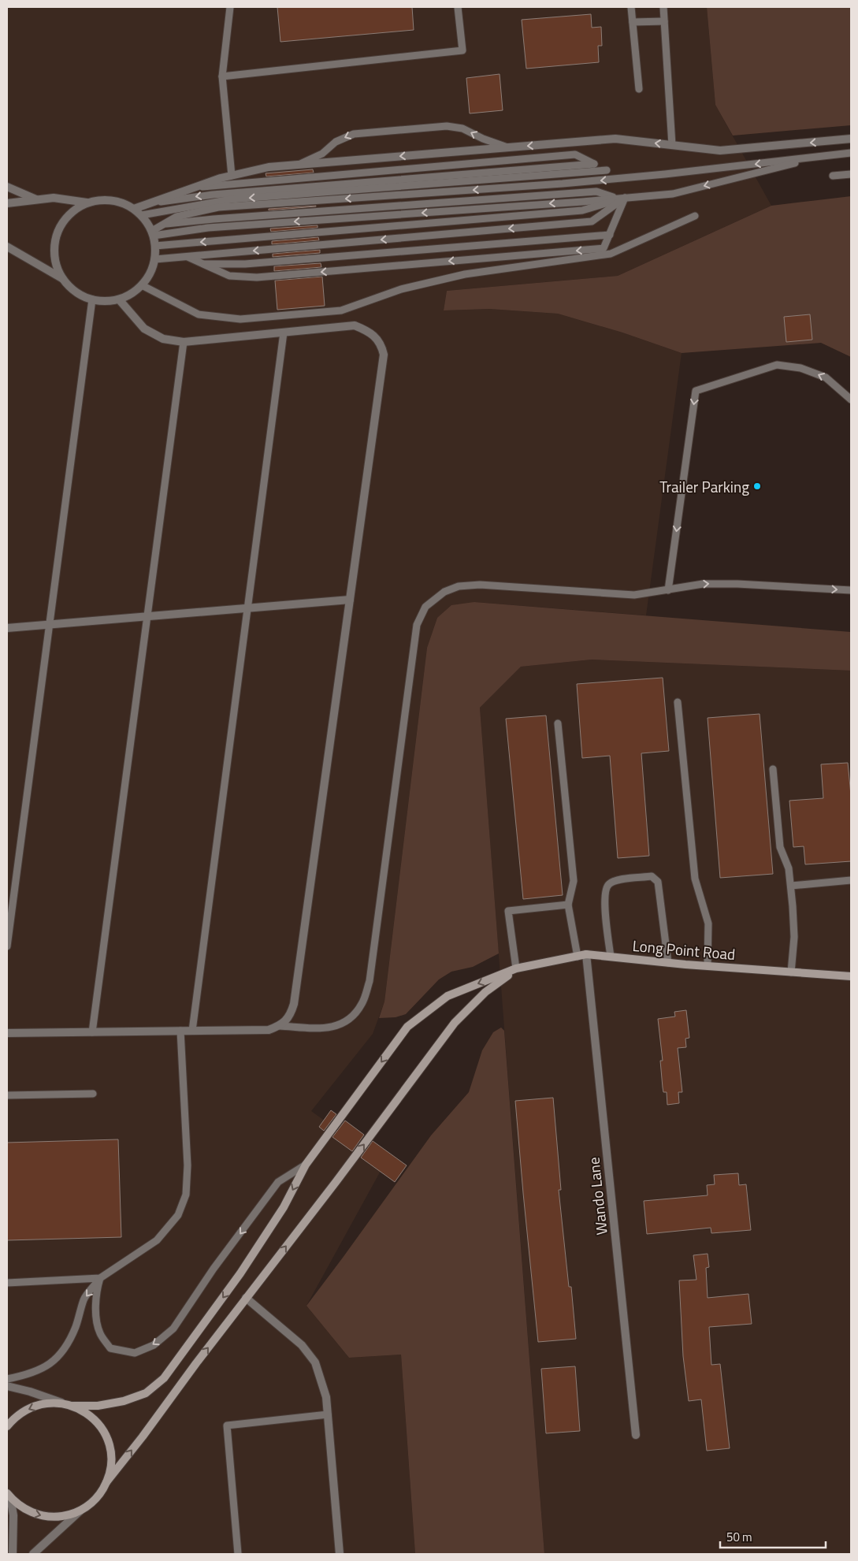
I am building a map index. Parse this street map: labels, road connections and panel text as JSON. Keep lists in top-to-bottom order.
{
  "streets": {
    "main road": ["Long Point Road"],
    "street": ["Wando Lane"]
  },
  "crossings": [
    ["Long Point Road", "Wando Lane"]
  ],
  "places": ["Trailer Parking"],
  "scale_bar": "50 m"
}
